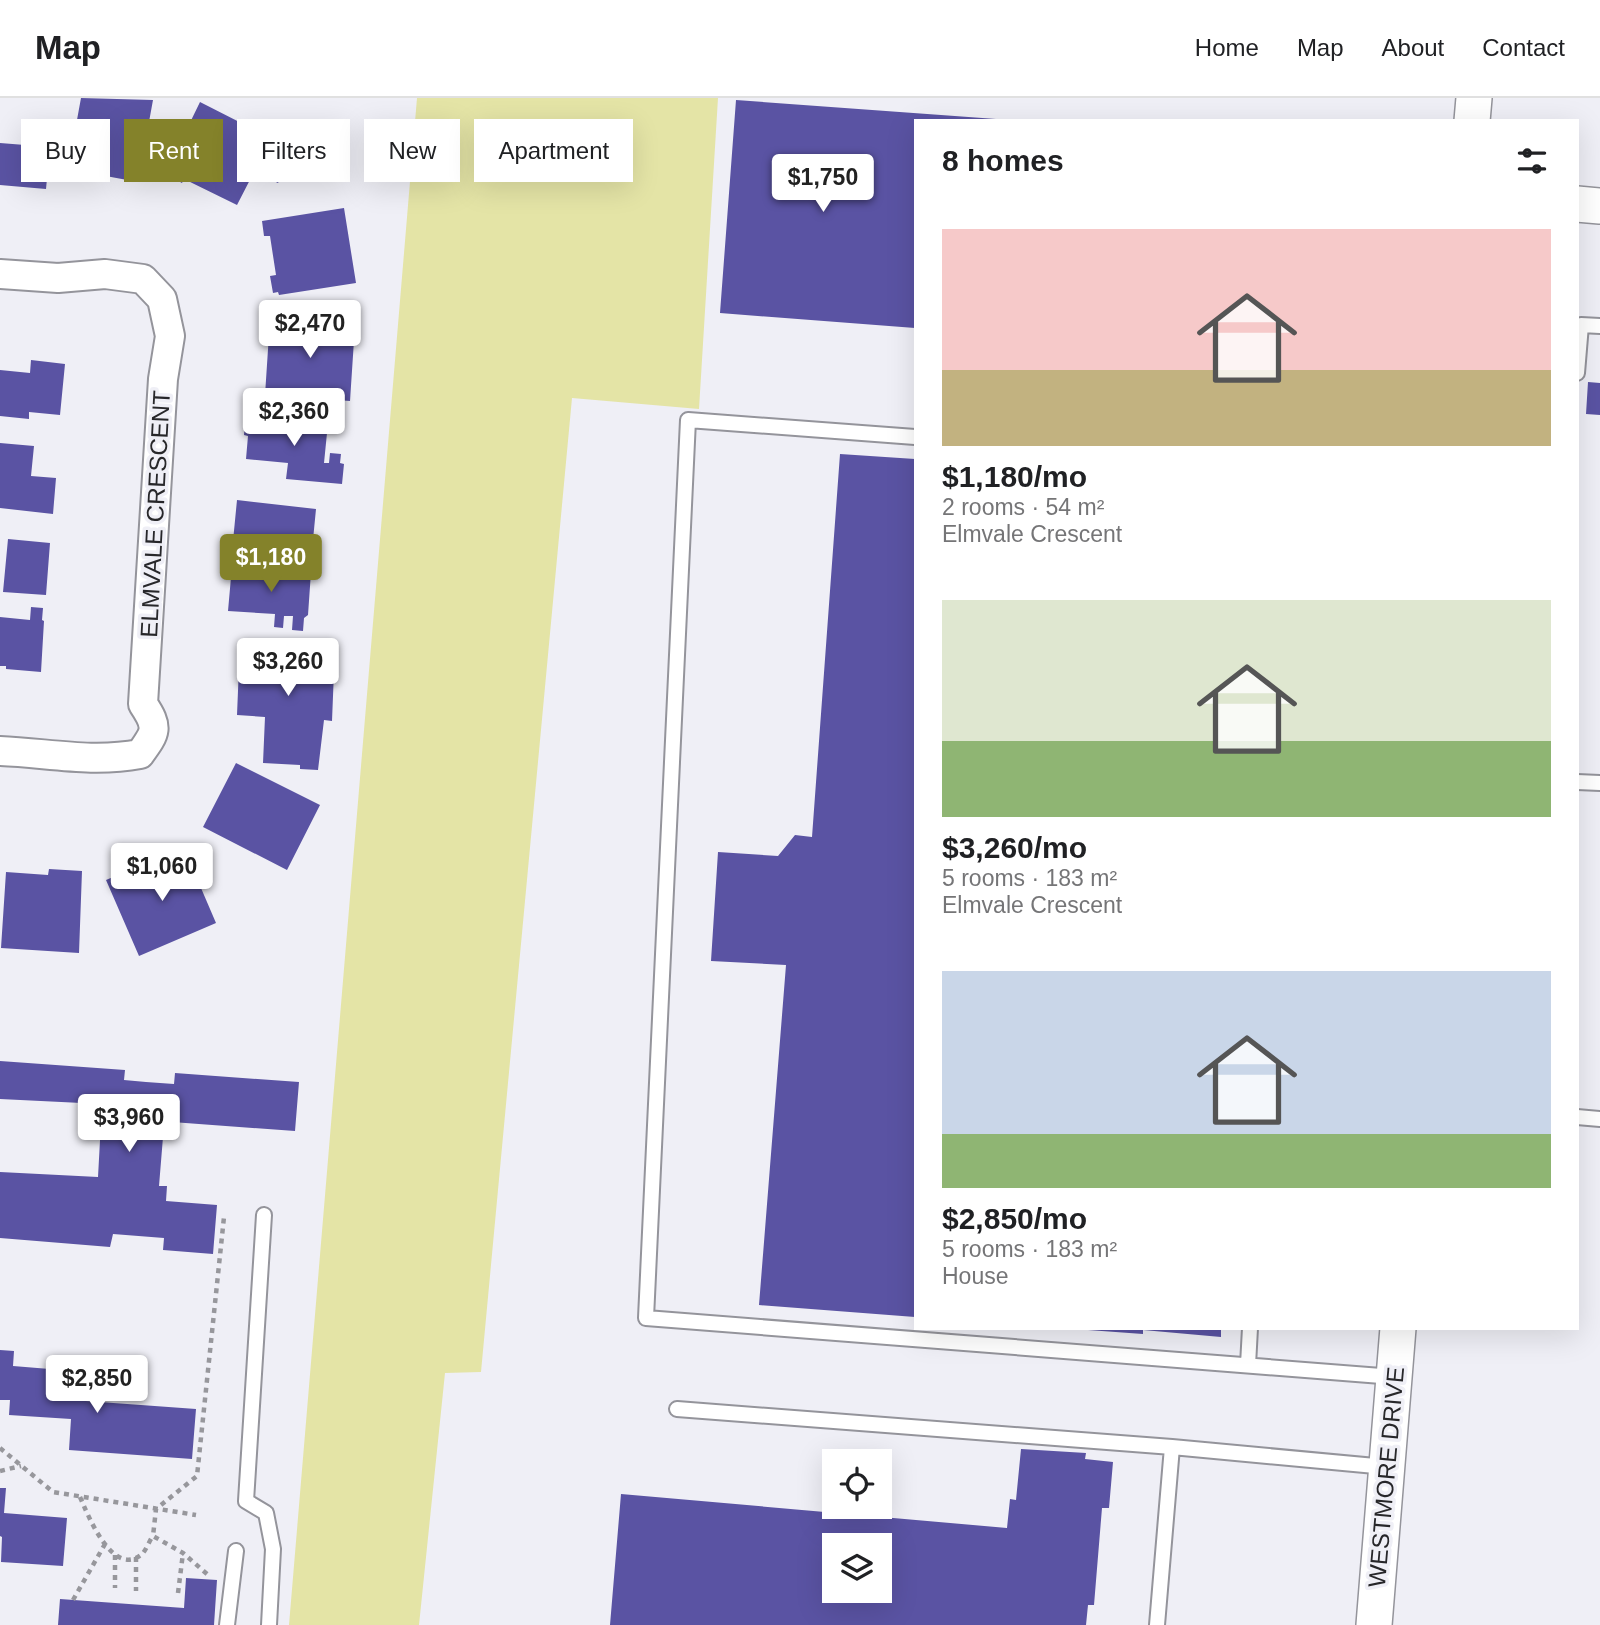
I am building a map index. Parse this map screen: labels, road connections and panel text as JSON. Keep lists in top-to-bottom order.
{
  "streets": {
    "street": ["ELMVALE CRESCENT", "WESTMORE DRIVE"]
  },
  "page": {
    "header": "Map",
    "nav": [
      "Home",
      "Map",
      "About",
      "Contact"
    ],
    "chip": [
      "Buy",
      "Rent",
      "Filters",
      "New",
      "Apartment"
    ],
    "heading": "8 homes",
    "price": [
      "$1,750",
      "$2,470",
      "$2,360",
      "$1,180",
      "$3,260",
      "$1,060",
      "$3,960",
      "$2,850"
    ],
    "list": [
      {
        "name": "$1,180/mo",
        "note": "2 rooms · 54 m² · Elmvale Crescent"
      },
      {
        "name": "$3,260/mo",
        "note": "5 rooms · 183 m² · Elmvale Crescent"
      },
      {
        "name": "$2,850/mo",
        "note": "5 rooms · 183 m² · House"
      }
    ]
  }
}
